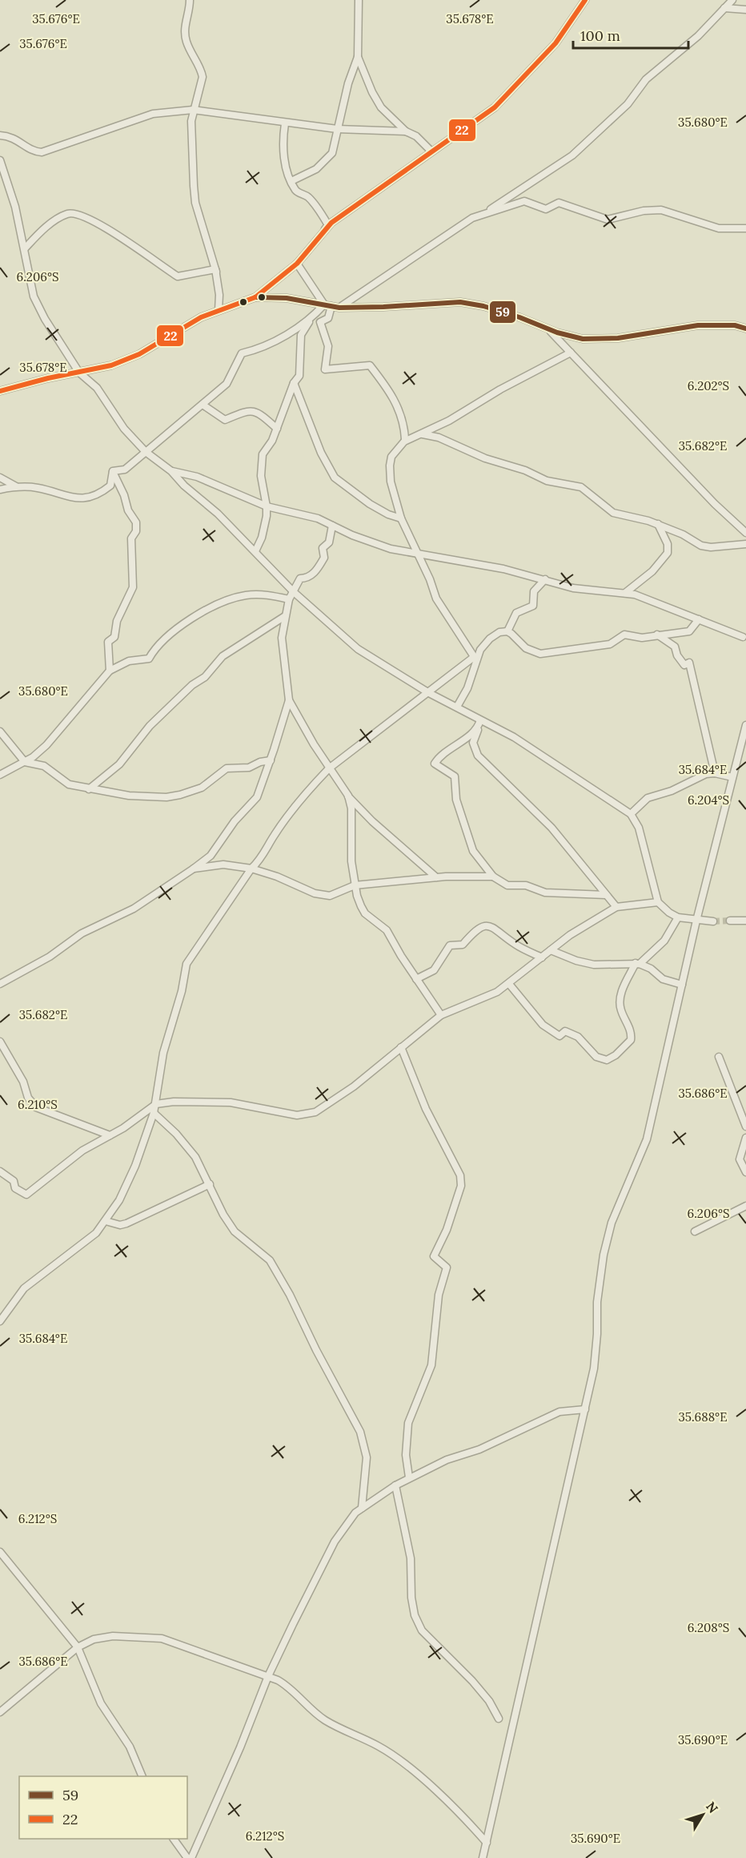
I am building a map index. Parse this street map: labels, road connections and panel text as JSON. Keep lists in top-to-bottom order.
{
  "lines": ["transit line 22", "transit line 59"],
  "legend": ["59", "22"],
  "scale_bar": "100 m",
  "north": "top right",
  "coordinates": [
    "35.676°E",
    "35.678°E",
    "35.680°E",
    "6.206°S",
    "6.202°S",
    "35.682°E",
    "35.684°E",
    "6.204°S",
    "35.686°E",
    "6.210°S",
    "35.688°E",
    "6.212°S",
    "6.208°S",
    "35.690°E"
  ]
}
